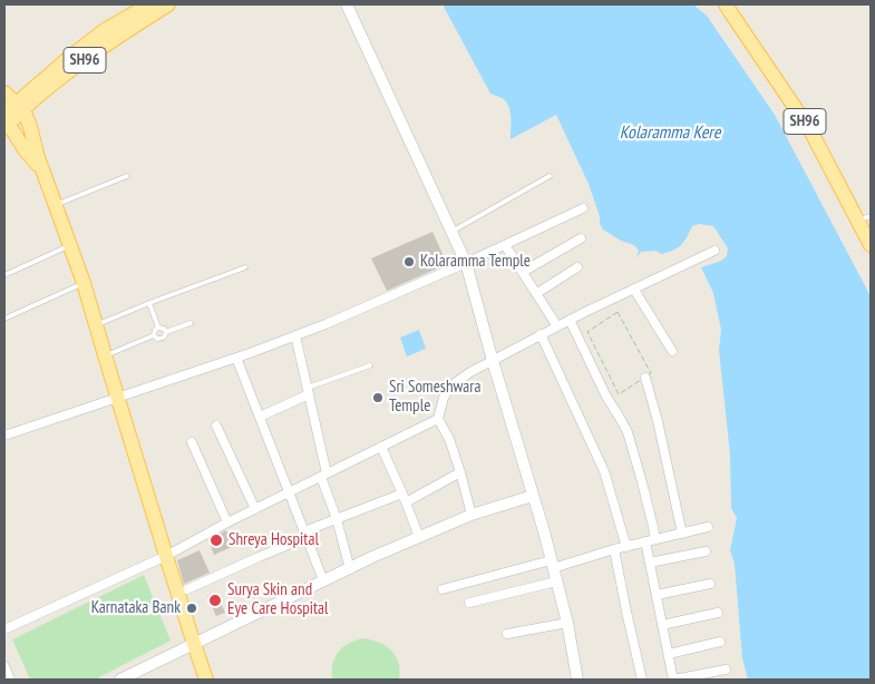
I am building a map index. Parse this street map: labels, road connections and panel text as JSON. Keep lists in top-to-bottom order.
{
  "streets": {
    "main road": ["SH96"]
  },
  "water": ["Kolaramma Kere"],
  "places": [
    "Kolaramma Temple",
    "Sri Someshwara Temple",
    "Shreya Hospital",
    "Surya Skin and Eye Care Hospital",
    "Karnataka Bank"
  ]
}
